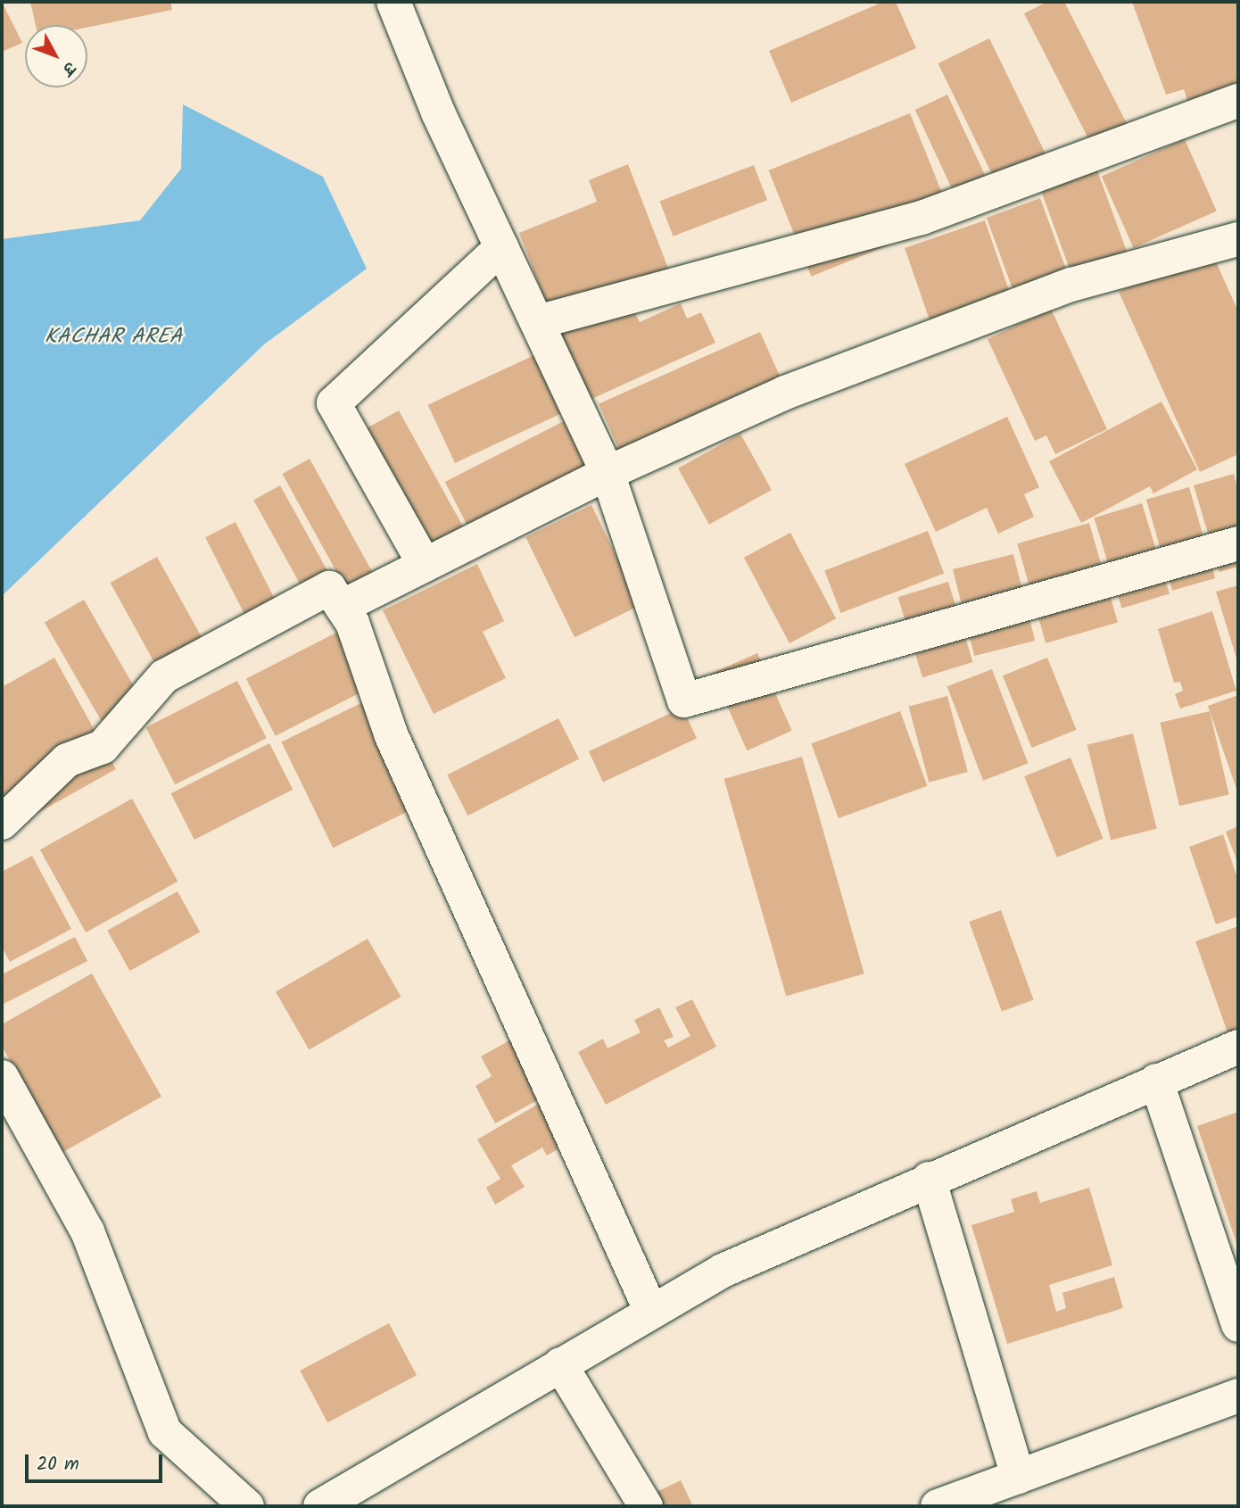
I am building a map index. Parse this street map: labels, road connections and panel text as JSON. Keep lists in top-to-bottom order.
{
  "water": ["KACHAR AREA"],
  "scale_bar": "20 m",
  "north": "bottom right"
}
